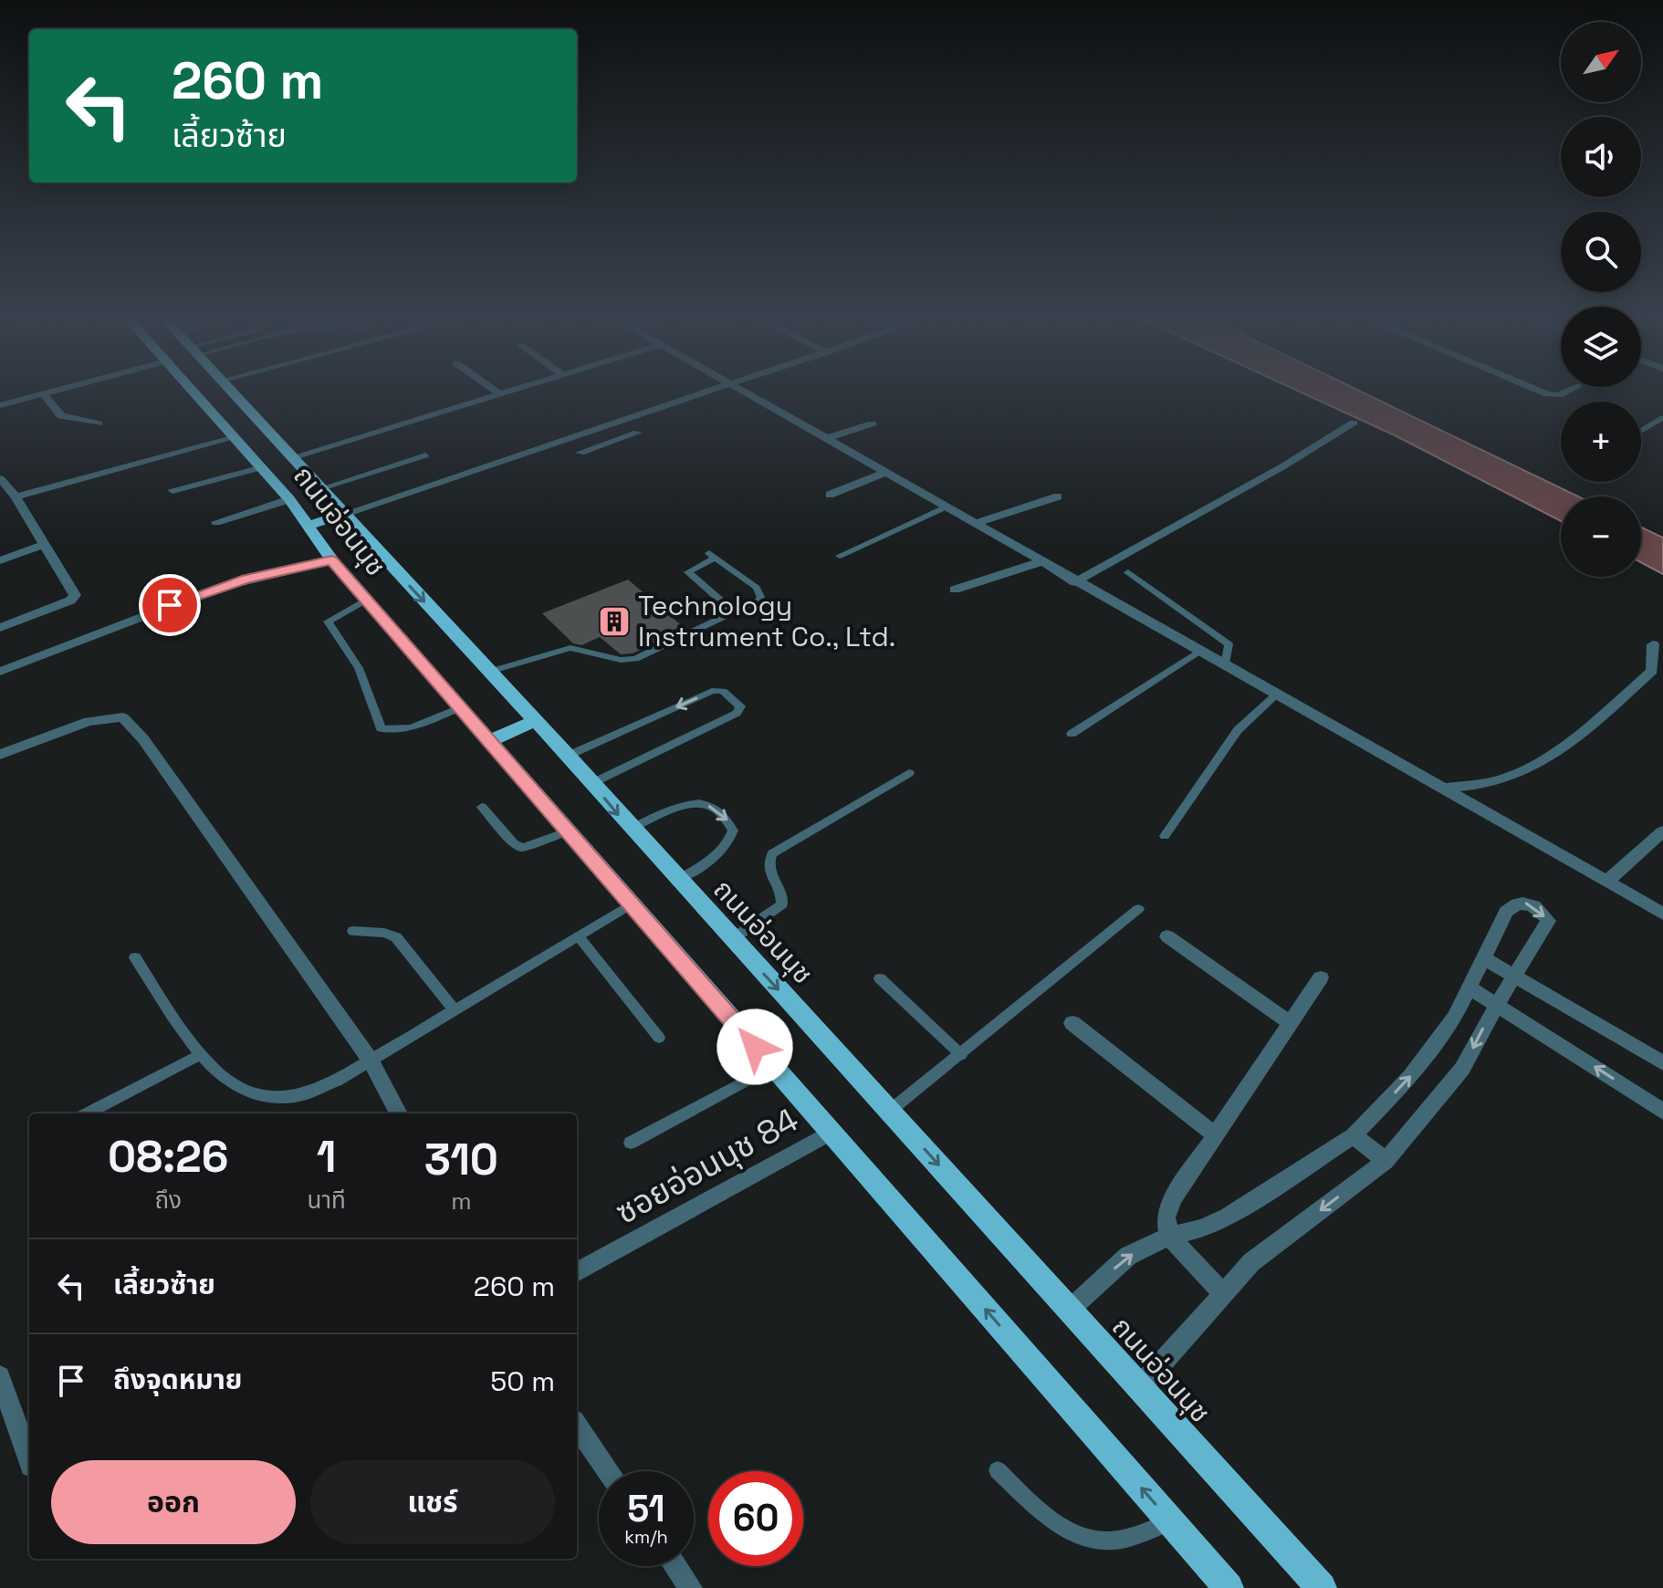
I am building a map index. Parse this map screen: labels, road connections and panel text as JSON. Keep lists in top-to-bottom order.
{
  "streets": {
    "main road": ["ถนนอ่อนนุช"],
    "street": ["ซอยอ่อนนุช 84"]
  },
  "crossings": [
    ["ถนนอ่อนนุช", "ซอยอ่อนนุช 84"]
  ],
  "places": {
    "building": ["Technology Instrument Co., Ltd."]
  },
  "north": "top right",
  "page": {
    "map_buttons": ["+", "−"],
    "turn": ["260 m", "เลี้ยวซ้าย"],
    "eta": [
      "08:26",
      "ถึง",
      "1",
      "นาที",
      "310",
      "m"
    ],
    "list": [
      {
        "name": "เลี้ยวซ้าย",
        "value": "260 m"
      },
      {
        "name": "ถึงจุดหมาย",
        "value": "50 m"
      }
    ],
    "buttons": ["ออก", "แชร์"],
    "speed": "51 km/h",
    "limit": "60"
  }
}
